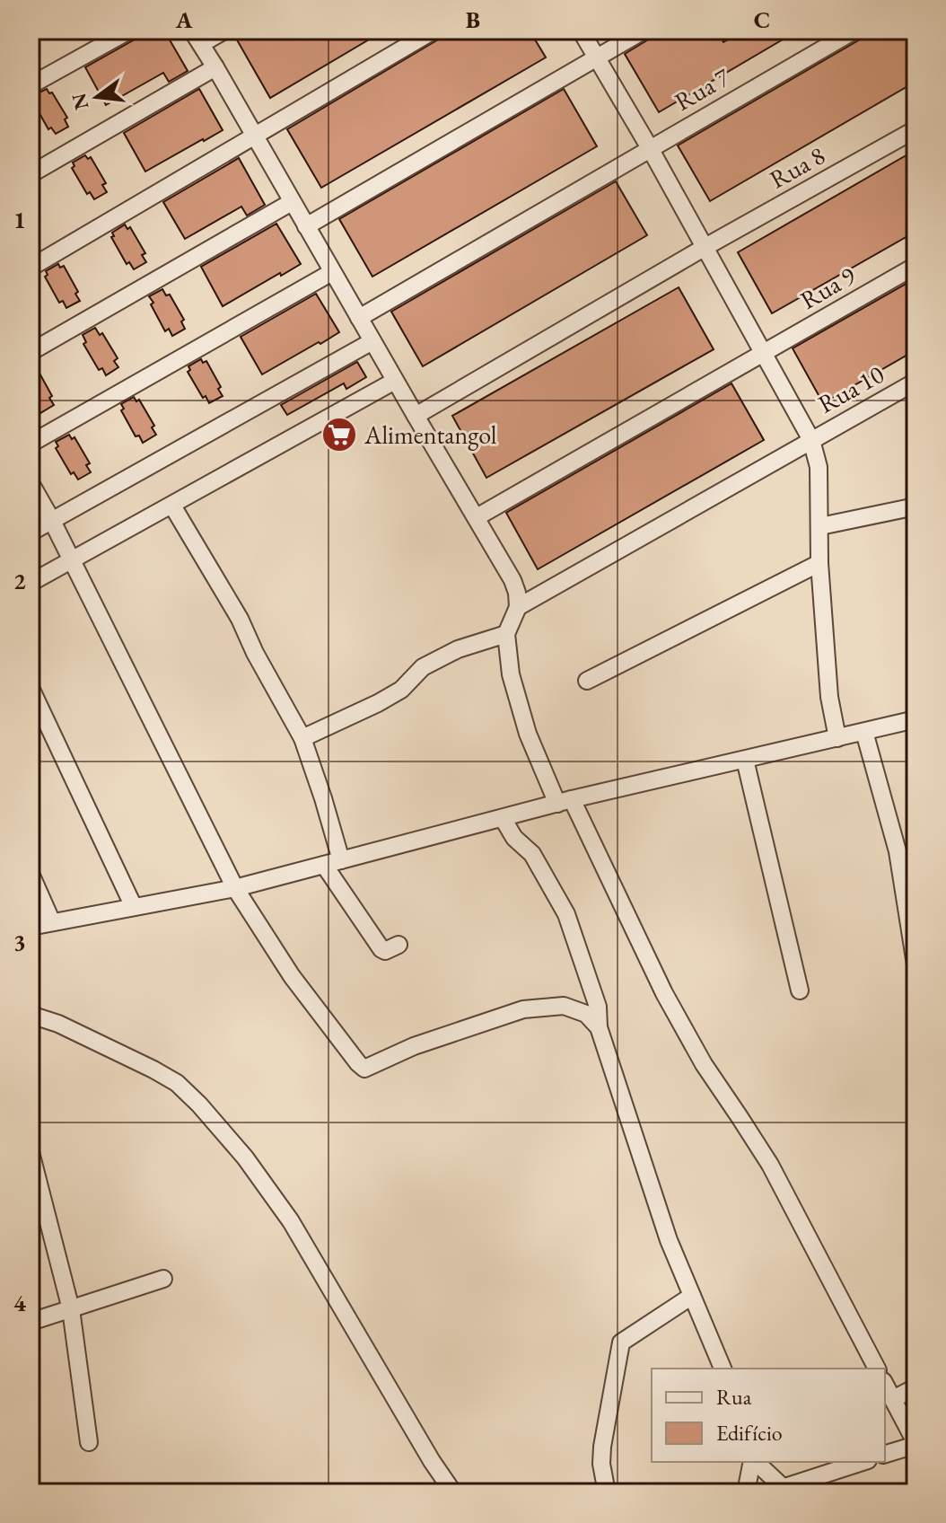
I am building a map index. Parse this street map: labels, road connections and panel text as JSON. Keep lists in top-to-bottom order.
{
  "streets": {
    "street": [
      "Rua 7",
      "Rua 8",
      "Rua 9",
      "Rua 10"
    ]
  },
  "places": {
    "supermarket": ["Alimentangol"]
  },
  "legend": ["Rua", "Edifício"],
  "north": "left",
  "grid": {
    "columns": ["A", "B", "C"],
    "rows": [
      "1",
      "2",
      "3",
      "4"
    ]
  }
}
